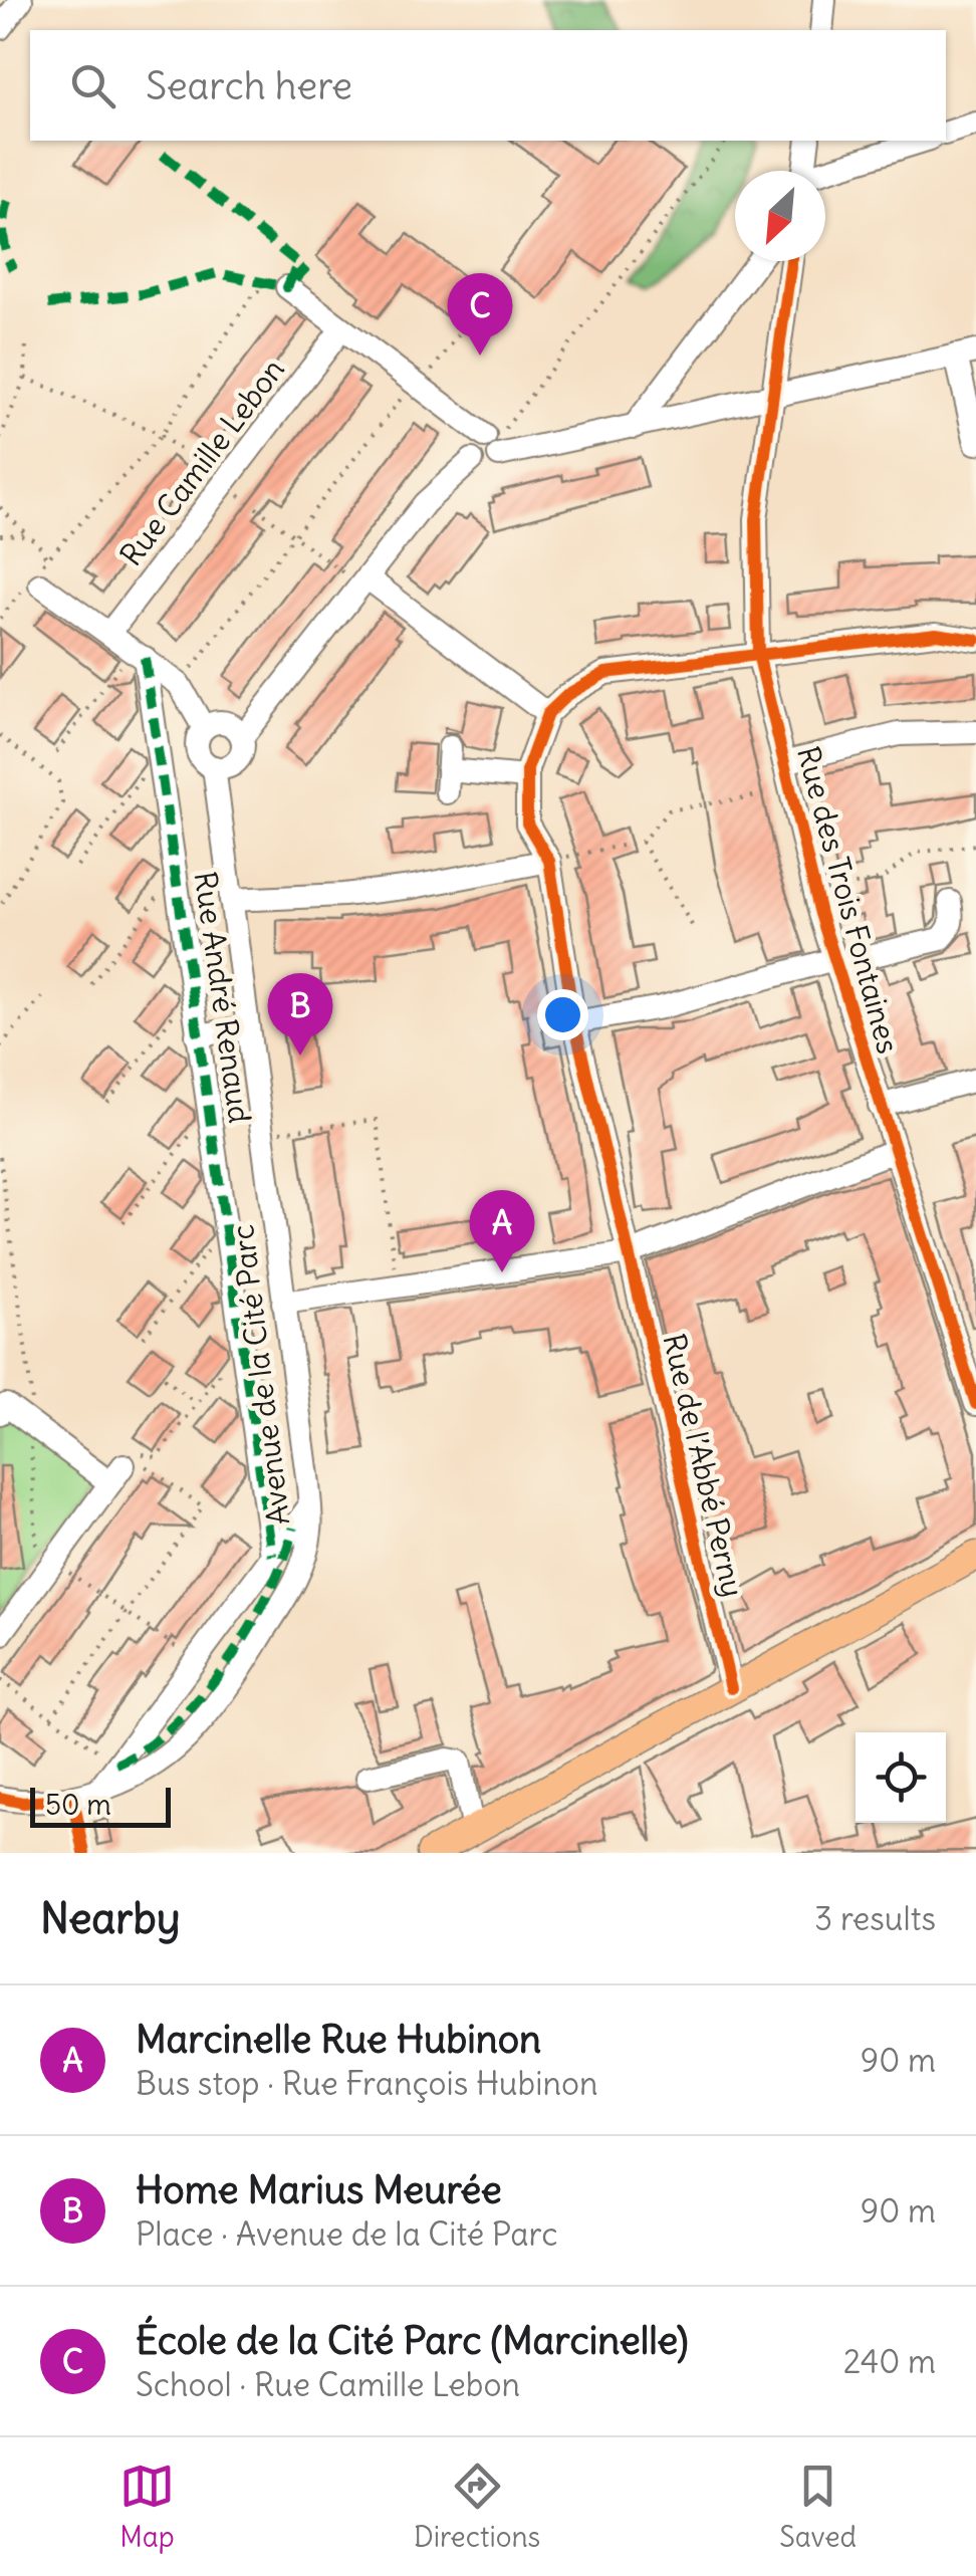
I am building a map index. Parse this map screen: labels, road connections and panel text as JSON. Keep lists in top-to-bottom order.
{
  "streets": {
    "street": [
      "Rue Camille Lebon",
      "Rue des Trois Fontaines",
      "Rue André Renaud",
      "Avenue de la Cité Parc",
      "Rue de l’Abbé Perny"
    ]
  },
  "crossings": [
    ["Rue André Renaud", "Avenue de la Cité Parc"]
  ],
  "scale_bar": "50 m",
  "north": "bottom left",
  "page": {
    "search": "Search here",
    "pins": ["C", "B", "A"],
    "scale": "50 m",
    "heading": ["Nearby", "3 results"],
    "list": [
      {
        "mark": "A",
        "name": "Marcinelle Rue Hubinon",
        "note": "Bus stop · Rue François Hubinon",
        "value": "90 m"
      },
      {
        "mark": "B",
        "name": "Home Marius Meurée",
        "note": "Place · Avenue de la Cité Parc",
        "value": "90 m"
      },
      {
        "mark": "C",
        "name": "École de la Cité Parc (Marcinelle)",
        "note": "School · Rue Camille Lebon",
        "value": "240 m"
      }
    ],
    "nav": ["Map", "Directions", "Saved"]
  }
}
